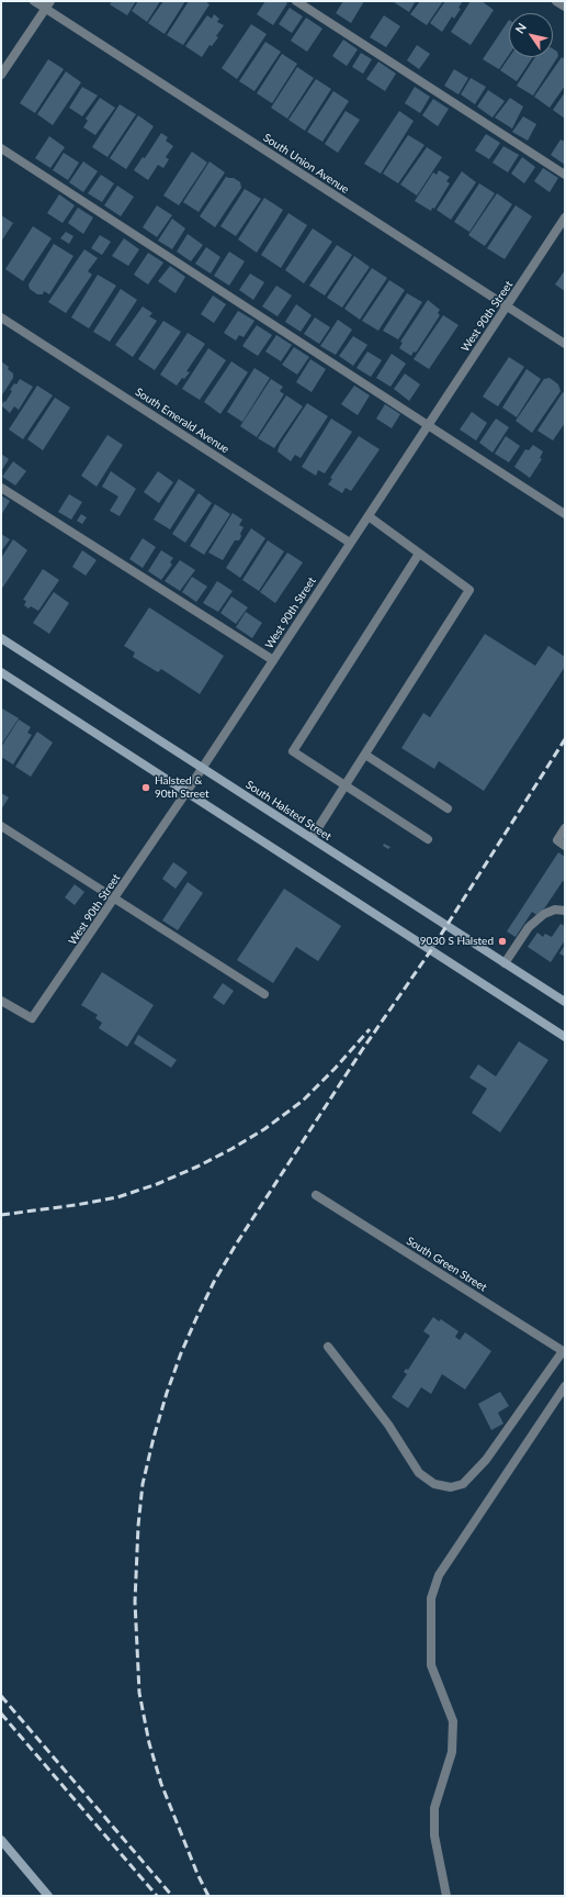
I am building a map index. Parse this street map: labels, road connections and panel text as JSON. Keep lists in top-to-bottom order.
{
  "streets": {
    "main road": ["South Halsted Street"],
    "street": [
      "South Union Avenue",
      "West 90th Street",
      "South Emerald Avenue",
      "South Green Street"
    ]
  },
  "crossings": [
    ["South Union Avenue", "West 90th Street"],
    ["West 90th Street", "South Emerald Avenue"],
    ["West 90th Street", "South Halsted Street"]
  ],
  "places": ["Halsted & 90th Street", "9030 S Halsted"],
  "north": "top left"
}
